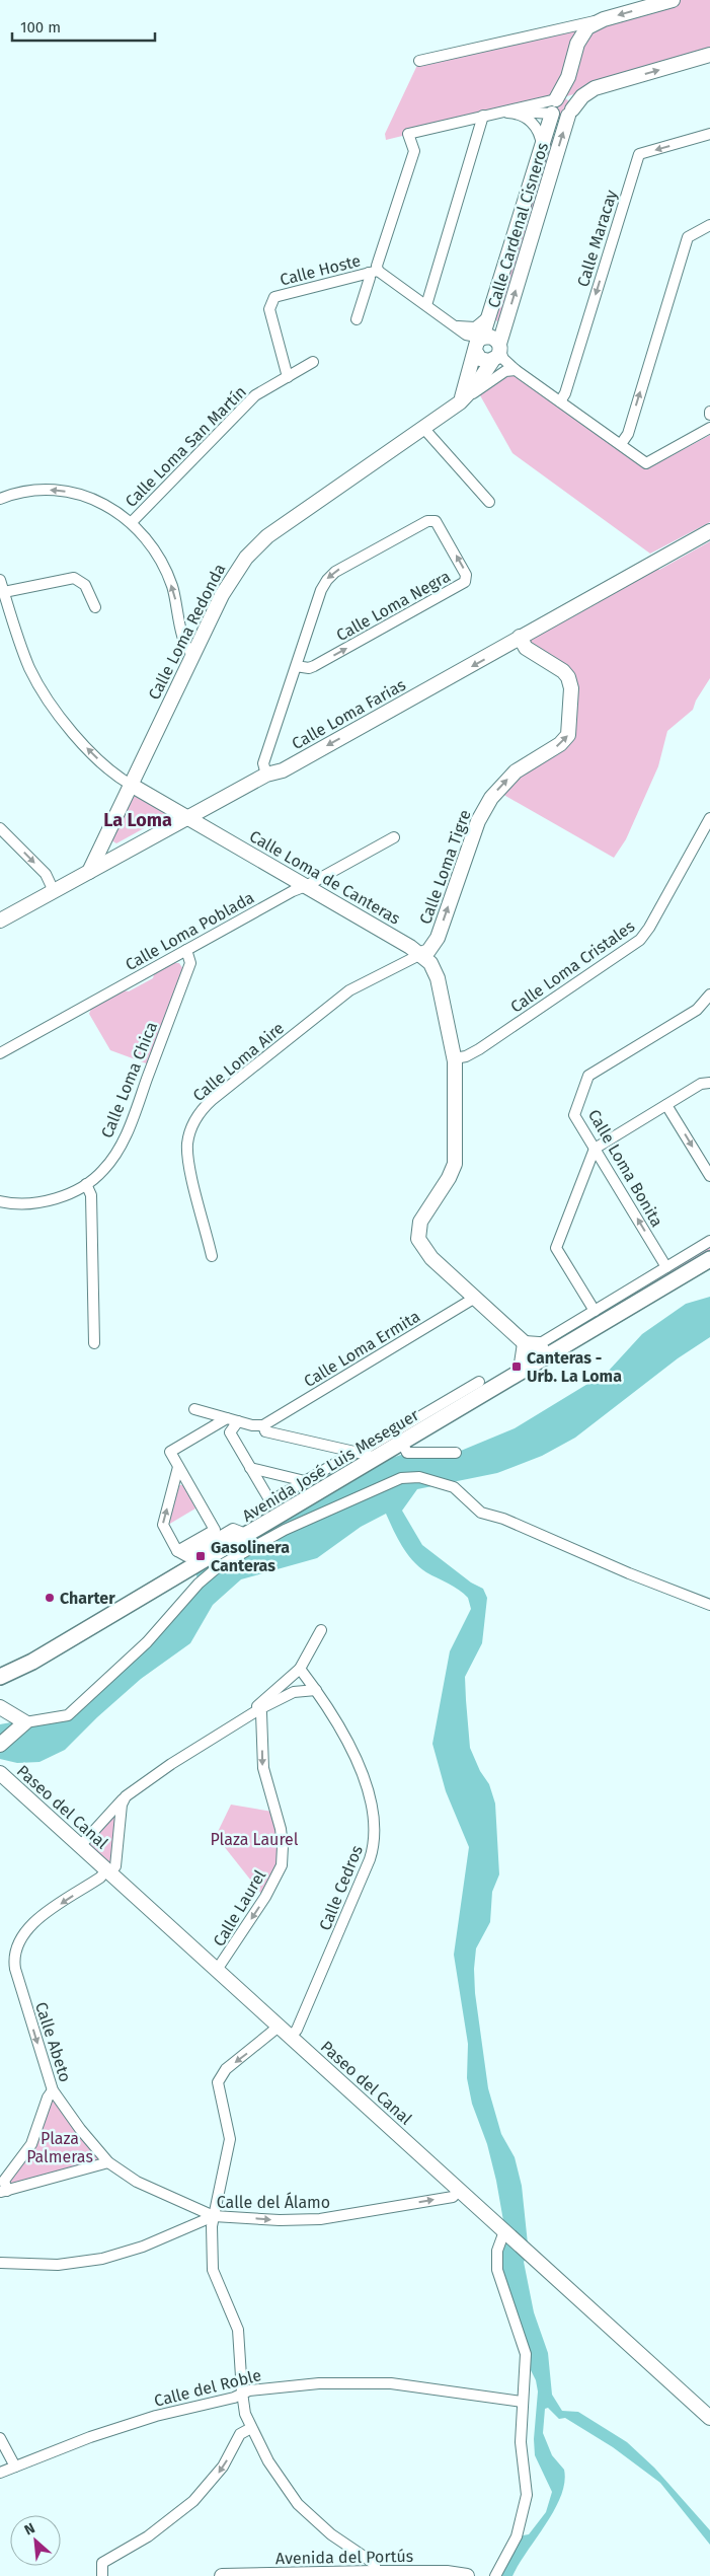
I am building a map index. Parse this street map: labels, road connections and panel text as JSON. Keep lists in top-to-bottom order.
{
  "streets": {
    "main road": ["Avenida José Luis Meseguer"],
    "street": [
      "Calle Cardenal Cisneros",
      "Calle Maracay",
      "Calle Hoste",
      "Calle Loma San Martín",
      "Calle Loma Negra",
      "Calle Loma Redonda",
      "Calle Loma Farias",
      "Calle Loma Tigre",
      "Calle Loma de Canteras",
      "Calle Loma Poblada",
      "Calle Loma Cristales",
      "Calle Loma Aire",
      "Calle Loma Chica",
      "Calle Loma Bonita",
      "Calle Loma Ermita",
      "Paseo del Canal",
      "Calle Cedros",
      "Calle Laurel",
      "Calle Abeto",
      "Calle del Álamo",
      "Calle del Roble",
      "Avenida del Portús"
    ]
  },
  "crossings": [
    ["Calle Cardenal Cisneros", "Calle Hoste"],
    ["Calle Cardenal Cisneros", "Calle Loma Redonda"],
    ["Calle Hoste", "Calle Loma San Martín"],
    ["Calle Loma Negra", "Calle Loma Farias"],
    ["Calle Loma Redonda", "Calle Loma Farias"],
    ["Calle Loma Redonda", "Calle Loma de Canteras"],
    ["Calle Loma Farias", "Calle Loma Tigre"],
    ["Calle Loma Farias", "Calle Loma de Canteras"],
    ["Calle Loma Tigre", "Calle Loma de Canteras"],
    ["Calle Loma Tigre", "Calle Loma Aire"],
    ["Calle Loma de Canteras", "Calle Loma Poblada"],
    ["Calle Loma de Canteras", "Calle Loma Cristales"],
    ["Calle Loma de Canteras", "Calle Loma Aire"],
    ["Calle Loma de Canteras", "Calle Loma Ermita"],
    ["Calle Loma de Canteras", "Avenida José Luis Meseguer"],
    ["Calle Loma Poblada", "Calle Loma Chica"],
    ["Paseo del Canal", "Calle Cedros"],
    ["Paseo del Canal", "Calle Laurel"],
    ["Paseo del Canal", "Calle Abeto"],
    ["Paseo del Canal", "Calle del Álamo"],
    ["Calle Abeto", "Calle del Álamo"]
  ],
  "one_way": [
    "Calle Loma Farias",
    "Calle Loma Tigre",
    "Calle Laurel",
    "Calle Abeto",
    "Calle del Álamo"
  ],
  "districts": ["La Loma"],
  "parks": ["Plaza Laurel", "Plaza Palmeras"],
  "places": {
    "transit": ["Canteras - Urb. La Loma", "Gasolinera Canteras"],
    "other": ["Charter"]
  },
  "scale_bar": "100 m",
  "north": "top left"
}
